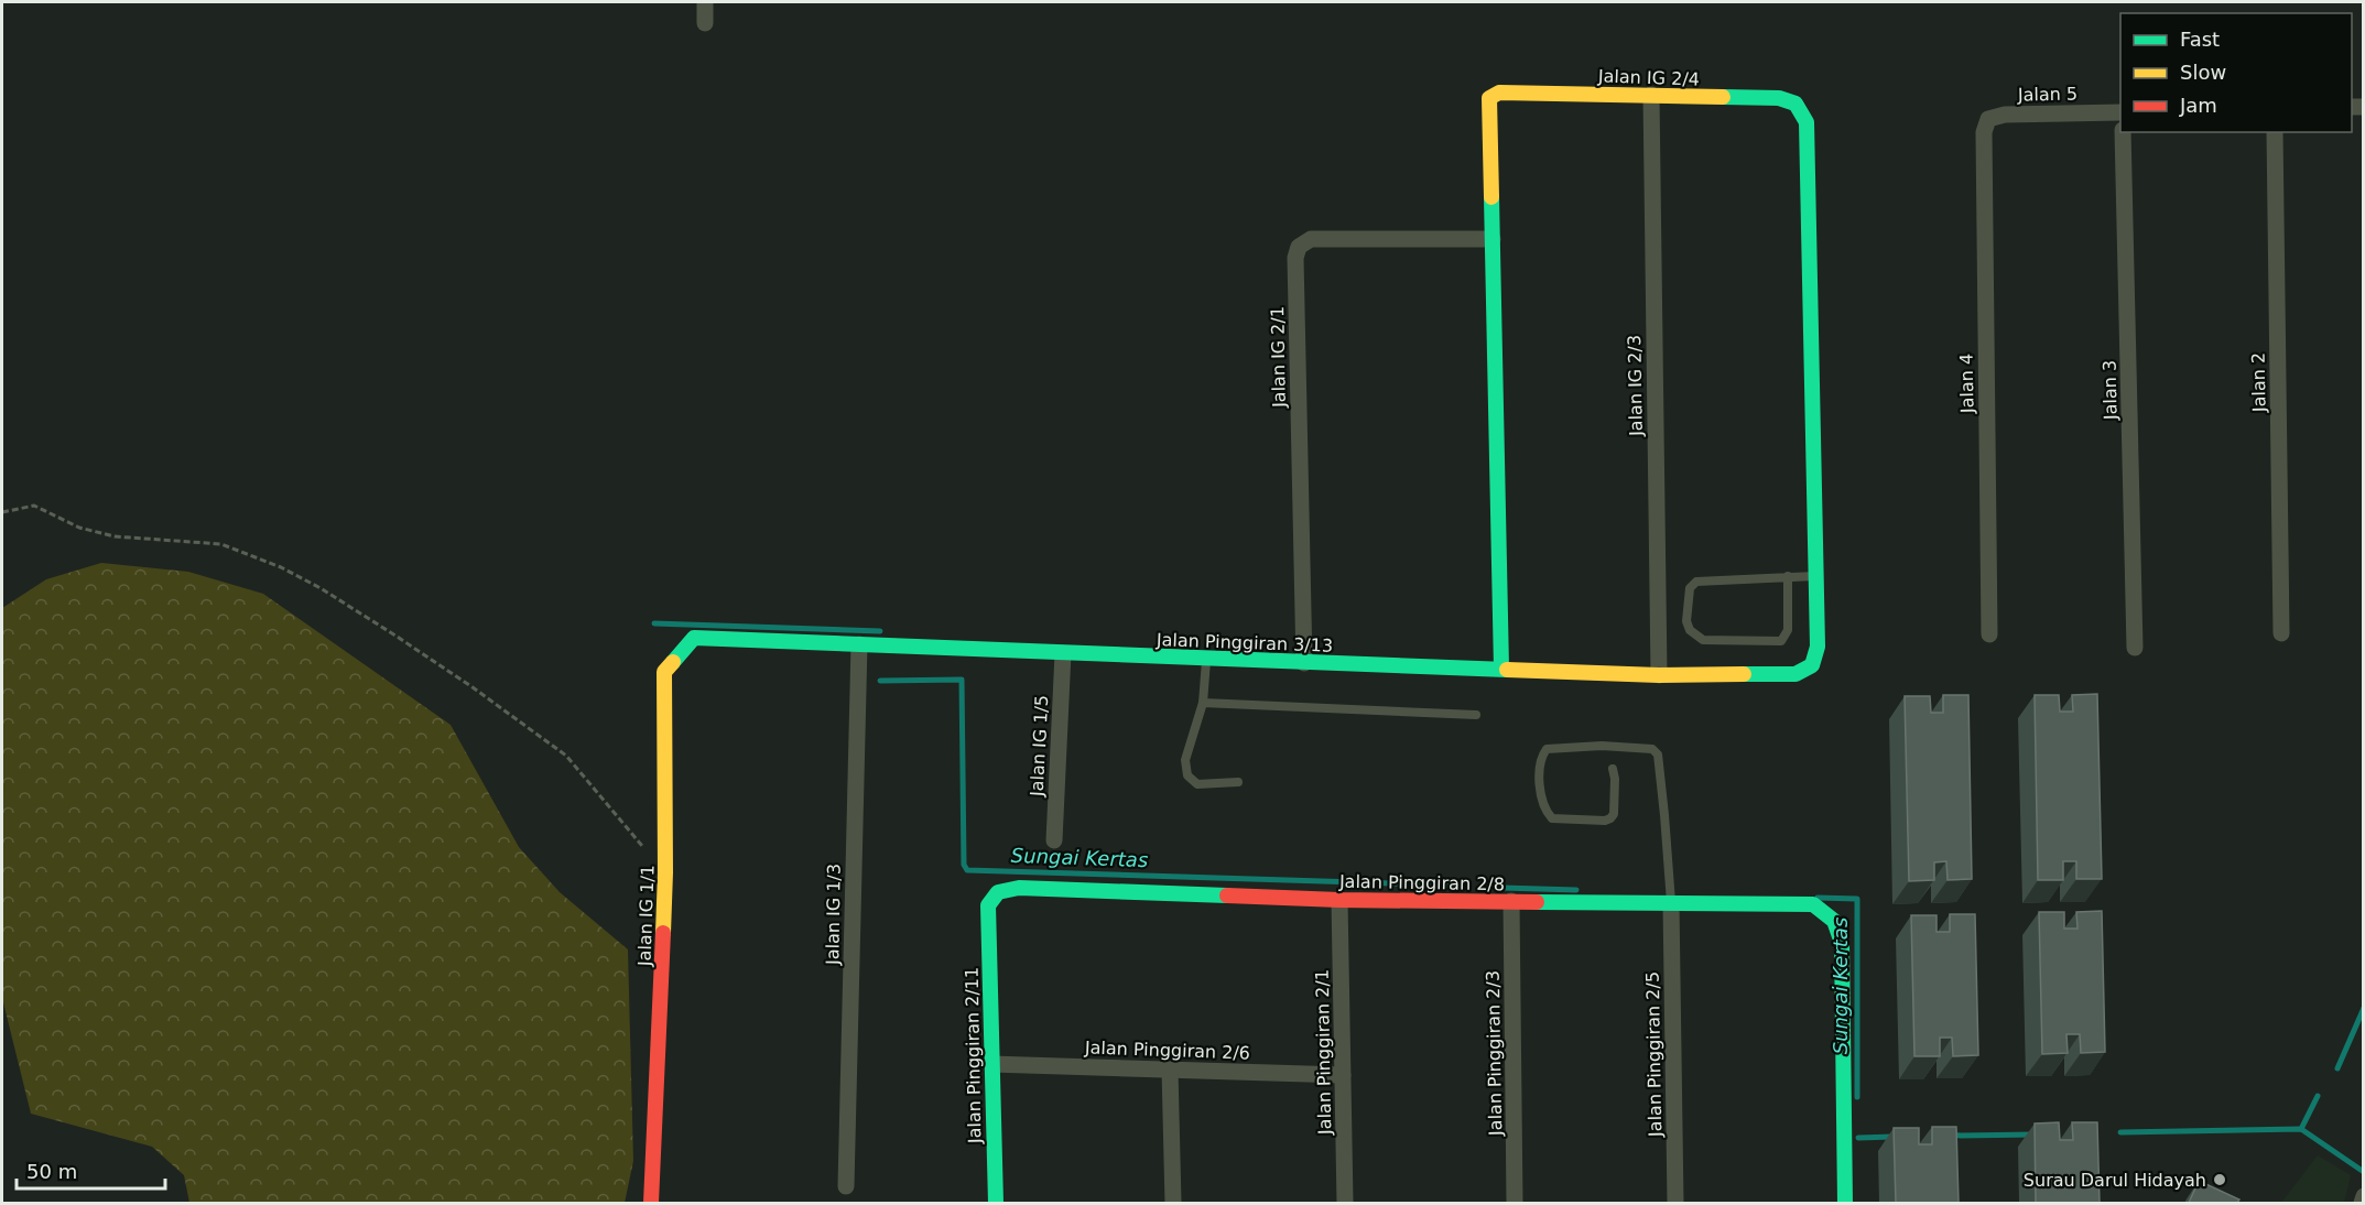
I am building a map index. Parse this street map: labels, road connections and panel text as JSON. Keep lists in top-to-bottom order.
{
  "streets": {
    "street": [
      "Jalan IG 2/4",
      "Jalan 5",
      "Jalan IG 2/1",
      "Jalan 2",
      "Jalan 4",
      "Jalan IG 2/3",
      "Jalan 3",
      "Jalan Pinggiran 3/13",
      "Jalan IG 1/5",
      "Jalan Pinggiran 2/8",
      "Jalan IG 1/3",
      "Jalan IG 1/1",
      "Jalan Pinggiran 2/6",
      "Jalan Pinggiran 2/1",
      "Jalan Pinggiran 2/3",
      "Jalan Pinggiran 2/5",
      "Jalan Pinggiran 2/11"
    ]
  },
  "crossings": [
    ["Jalan IG 2/4", "Jalan IG 2/1"],
    ["Jalan IG 2/4", "Jalan IG 2/3"],
    ["Jalan IG 2/4", "Jalan Pinggiran 3/13"],
    ["Jalan 5", "Jalan 4"],
    ["Jalan IG 2/1", "Jalan Pinggiran 3/13"],
    ["Jalan IG 2/3", "Jalan Pinggiran 3/13"],
    ["Jalan Pinggiran 3/13", "Jalan IG 1/5"],
    ["Jalan Pinggiran 3/13", "Jalan IG 1/3"],
    ["Jalan Pinggiran 3/13", "Jalan IG 1/1"],
    ["Jalan Pinggiran 2/8", "Jalan Pinggiran 2/1"],
    ["Jalan Pinggiran 2/8", "Jalan Pinggiran 2/3"],
    ["Jalan Pinggiran 2/8", "Jalan Pinggiran 2/5"],
    ["Jalan Pinggiran 2/8", "Jalan Pinggiran 2/11"],
    ["Jalan Pinggiran 2/6", "Jalan Pinggiran 2/1"],
    ["Jalan Pinggiran 2/6", "Jalan Pinggiran 2/11"]
  ],
  "water": ["Sungai Kertas"],
  "places": ["Surau Darul Hidayah"],
  "legend": ["Fast", "Slow", "Jam"],
  "scale_bar": "50 m"
}
